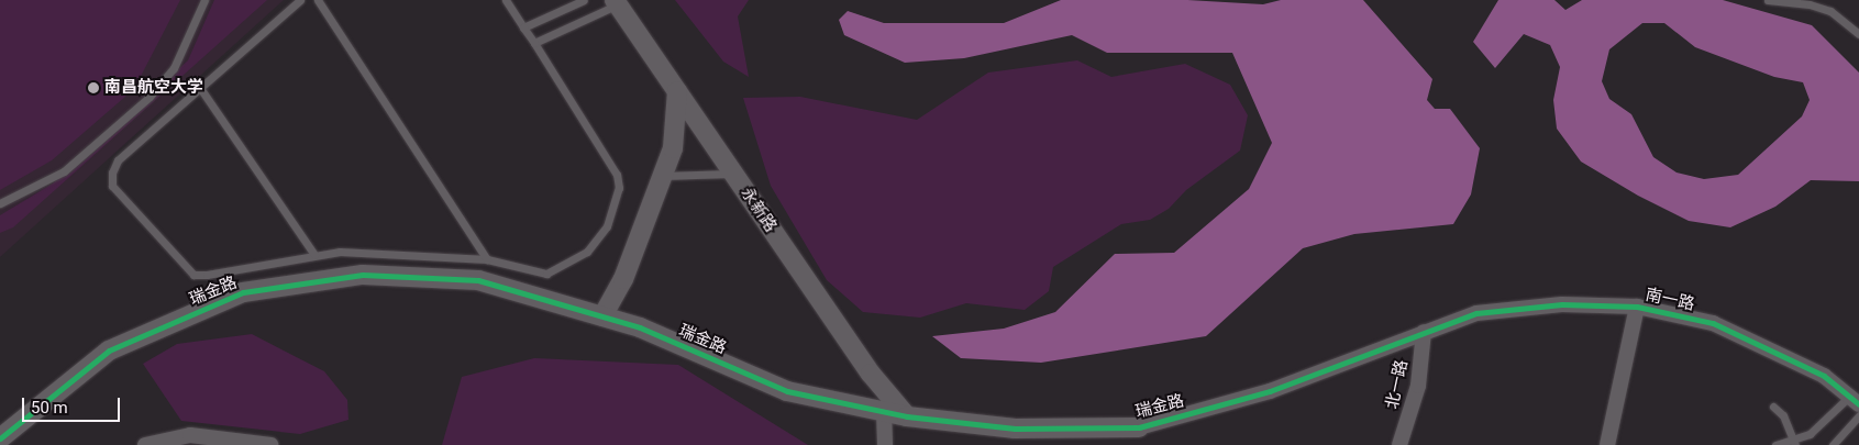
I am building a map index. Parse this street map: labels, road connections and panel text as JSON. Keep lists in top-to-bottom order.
{
  "streets": {
    "street": [
      "永新路",
      "瑞金路",
      "南一路",
      "北一路"
    ]
  },
  "crossings": [
    ["永新路", "瑞金路"],
    ["瑞金路", "南一路"],
    ["瑞金路", "北一路"],
    ["南一路", "北一路"]
  ],
  "places": ["南昌航空大学"],
  "scale_bar": "50 m"
}
